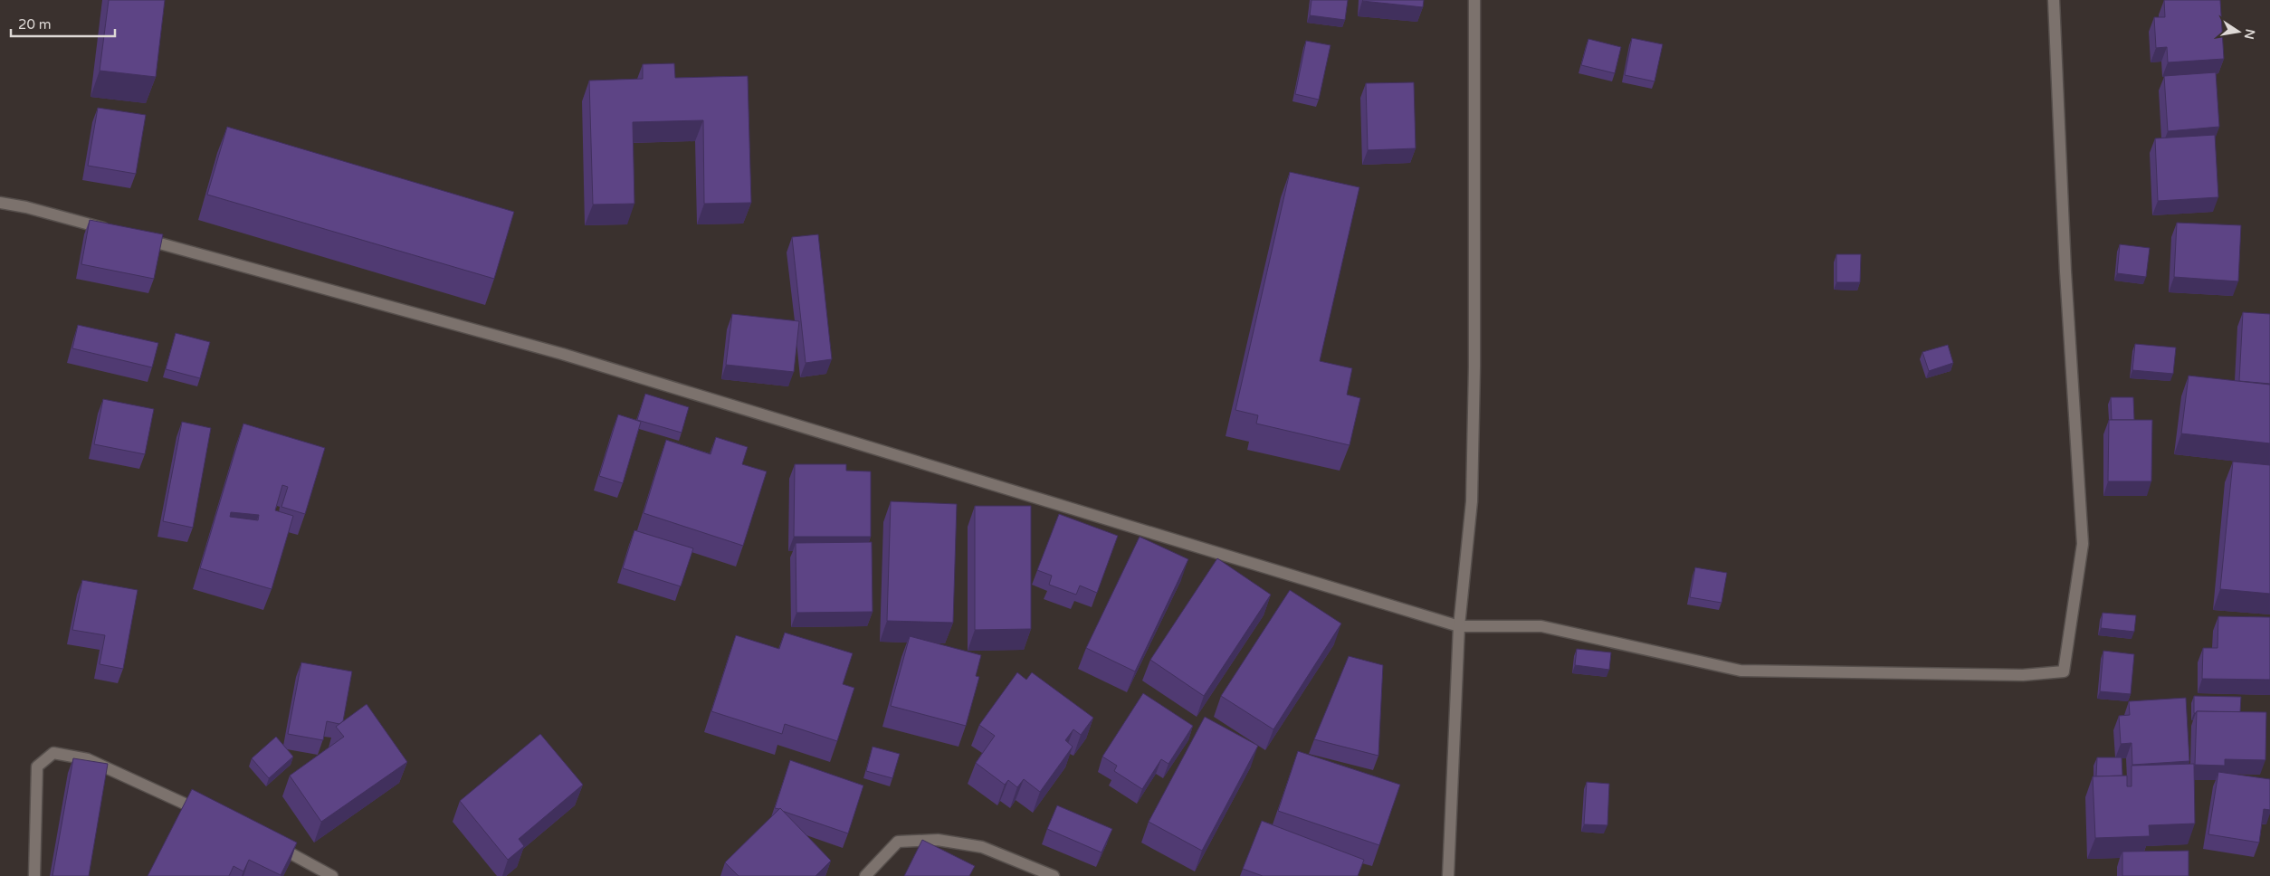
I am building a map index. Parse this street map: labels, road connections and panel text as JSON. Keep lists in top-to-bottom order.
{
  "scale_bar": "20 m",
  "north": "right"
}
